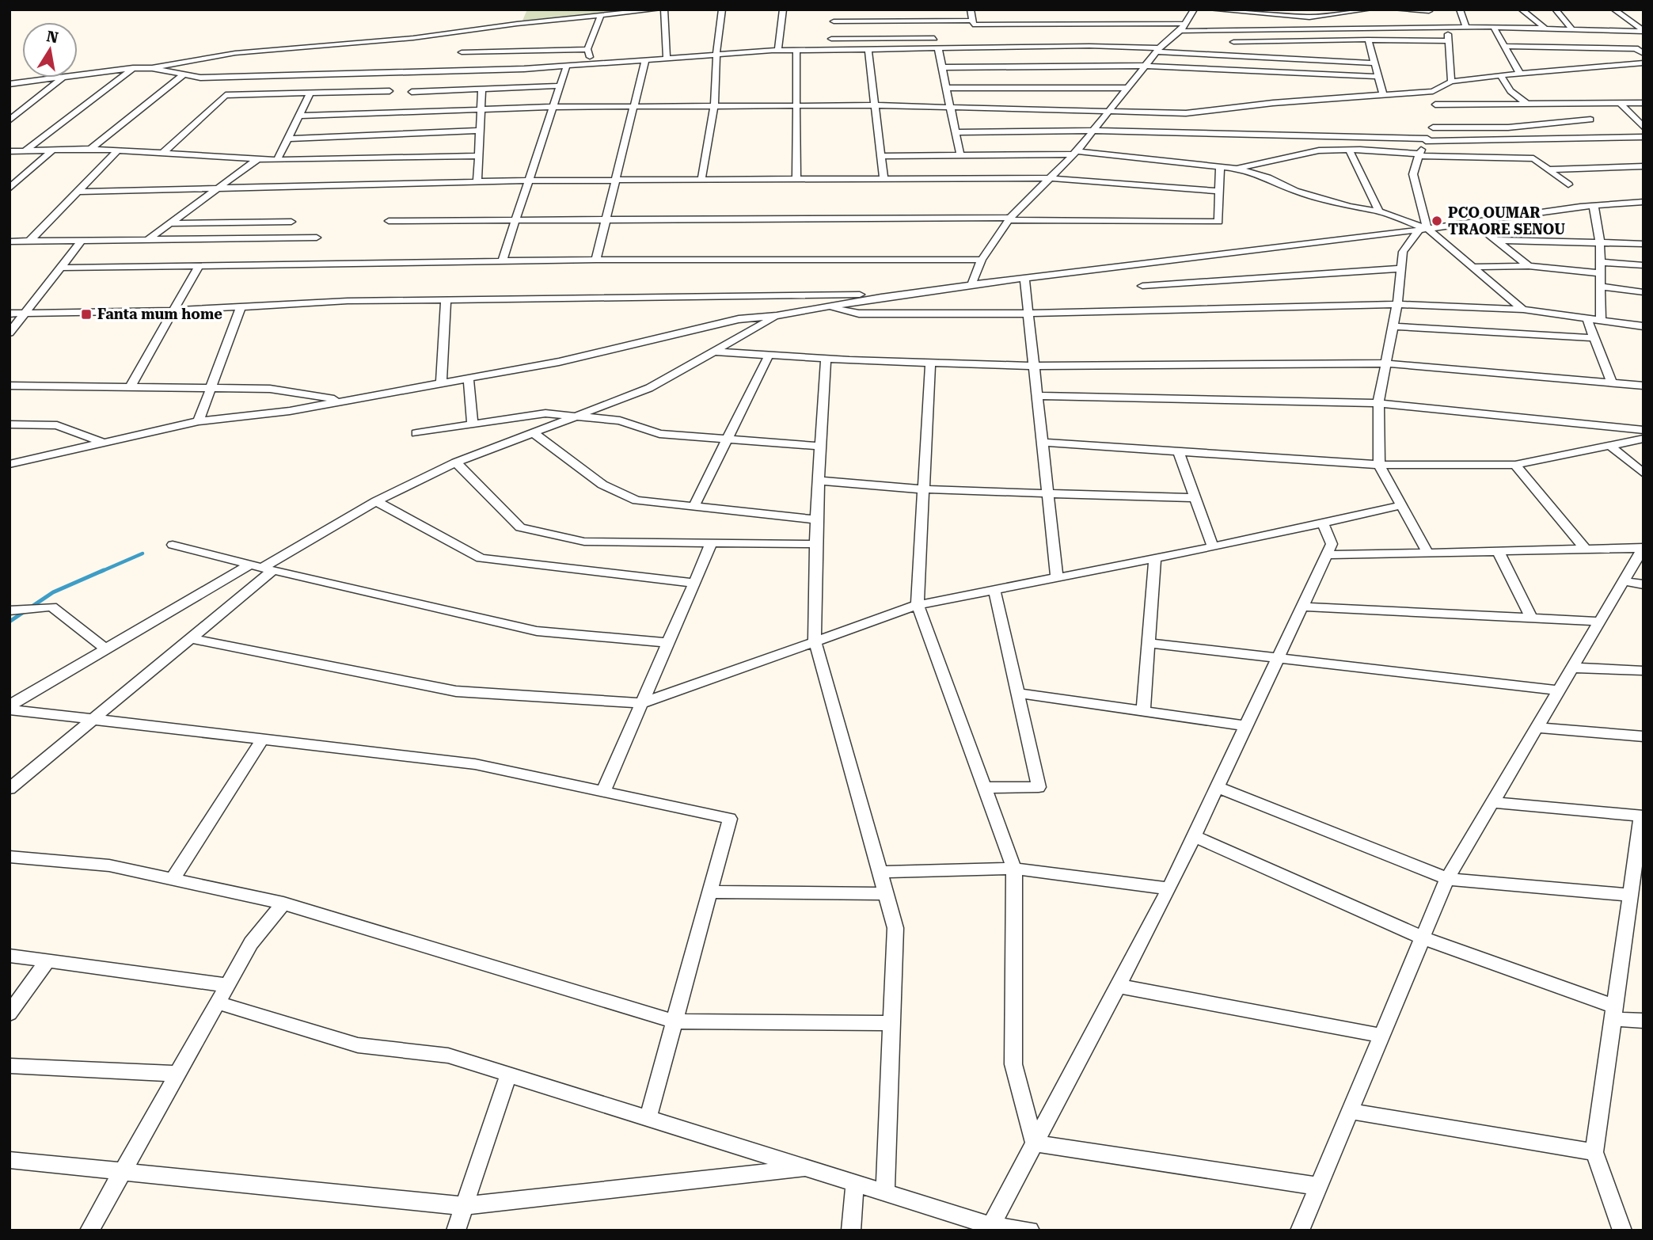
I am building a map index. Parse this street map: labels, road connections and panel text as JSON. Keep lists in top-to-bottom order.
{
  "places": {
    "other": ["PCO OUMAR TRAORE SENOU"],
    "transit": ["Fanta mum home"]
  },
  "north": "top"
}
